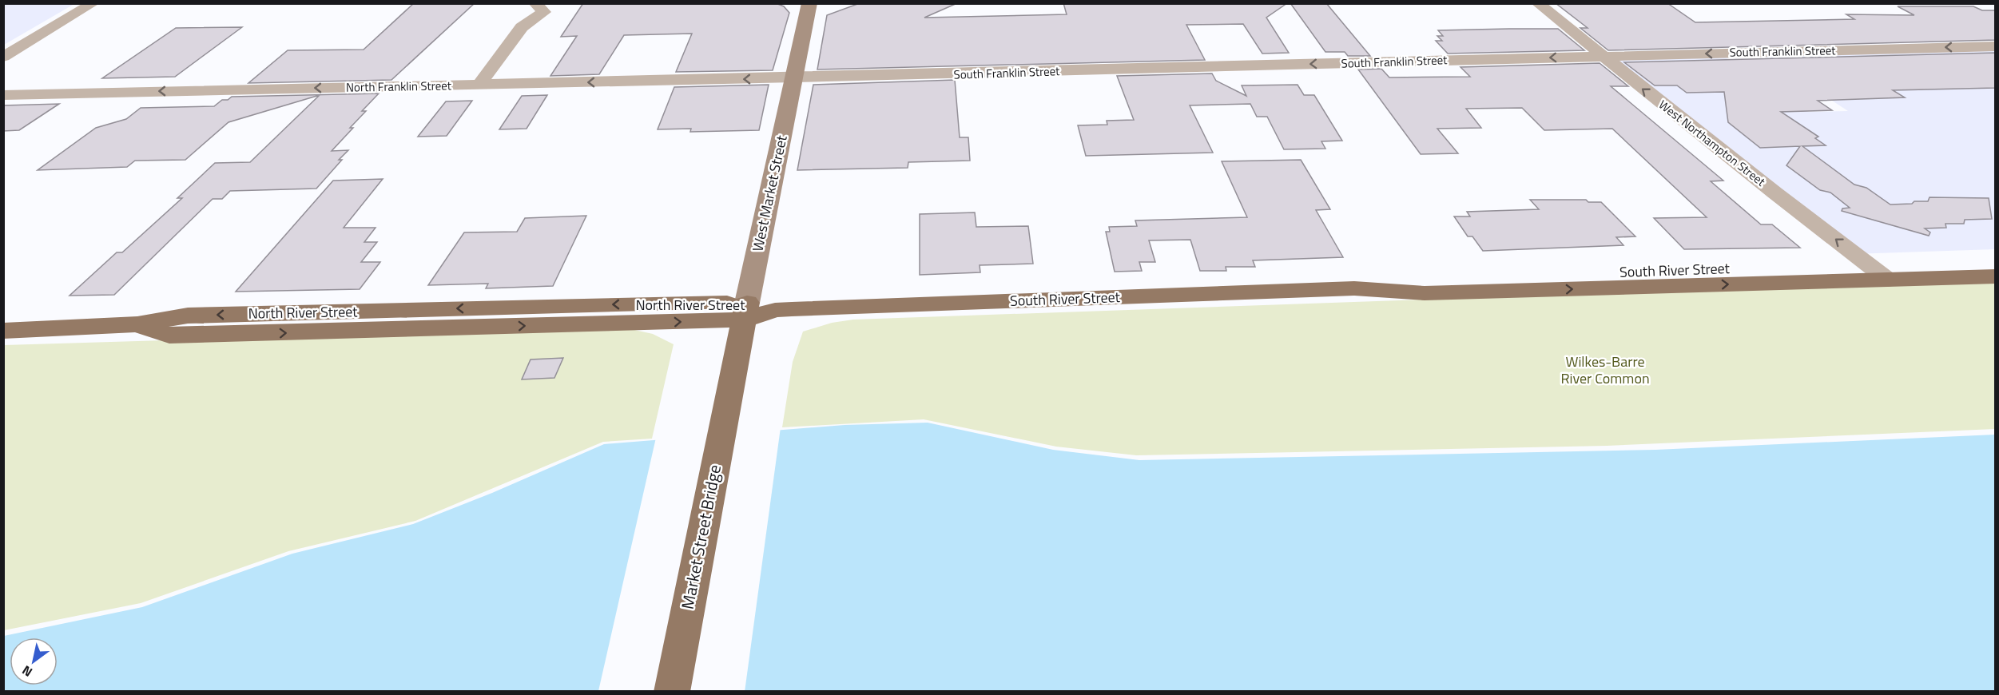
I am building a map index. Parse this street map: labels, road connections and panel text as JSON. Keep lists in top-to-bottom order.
{
  "streets": {
    "main road": [
      "West Market Street",
      "South River Street",
      "North River Street",
      "Market Street Bridge"
    ],
    "street": ["South Franklin Street", "North Franklin Street", "West Northampton Street"]
  },
  "crossings": [
    ["South Franklin Street", "North Franklin Street"],
    ["South Franklin Street", "West Northampton Street"],
    ["South Franklin Street", "West Market Street"],
    ["North Franklin Street", "West Market Street"],
    ["West Northampton Street", "South River Street"],
    ["West Market Street", "North River Street"],
    ["West Market Street", "Market Street Bridge"],
    ["South River Street", "North River Street"]
  ],
  "one_way": ["South Franklin Street", "North Franklin Street", "West Northampton Street"],
  "parks": ["Wilkes-Barre River Common"],
  "north": "bottom left"
}
